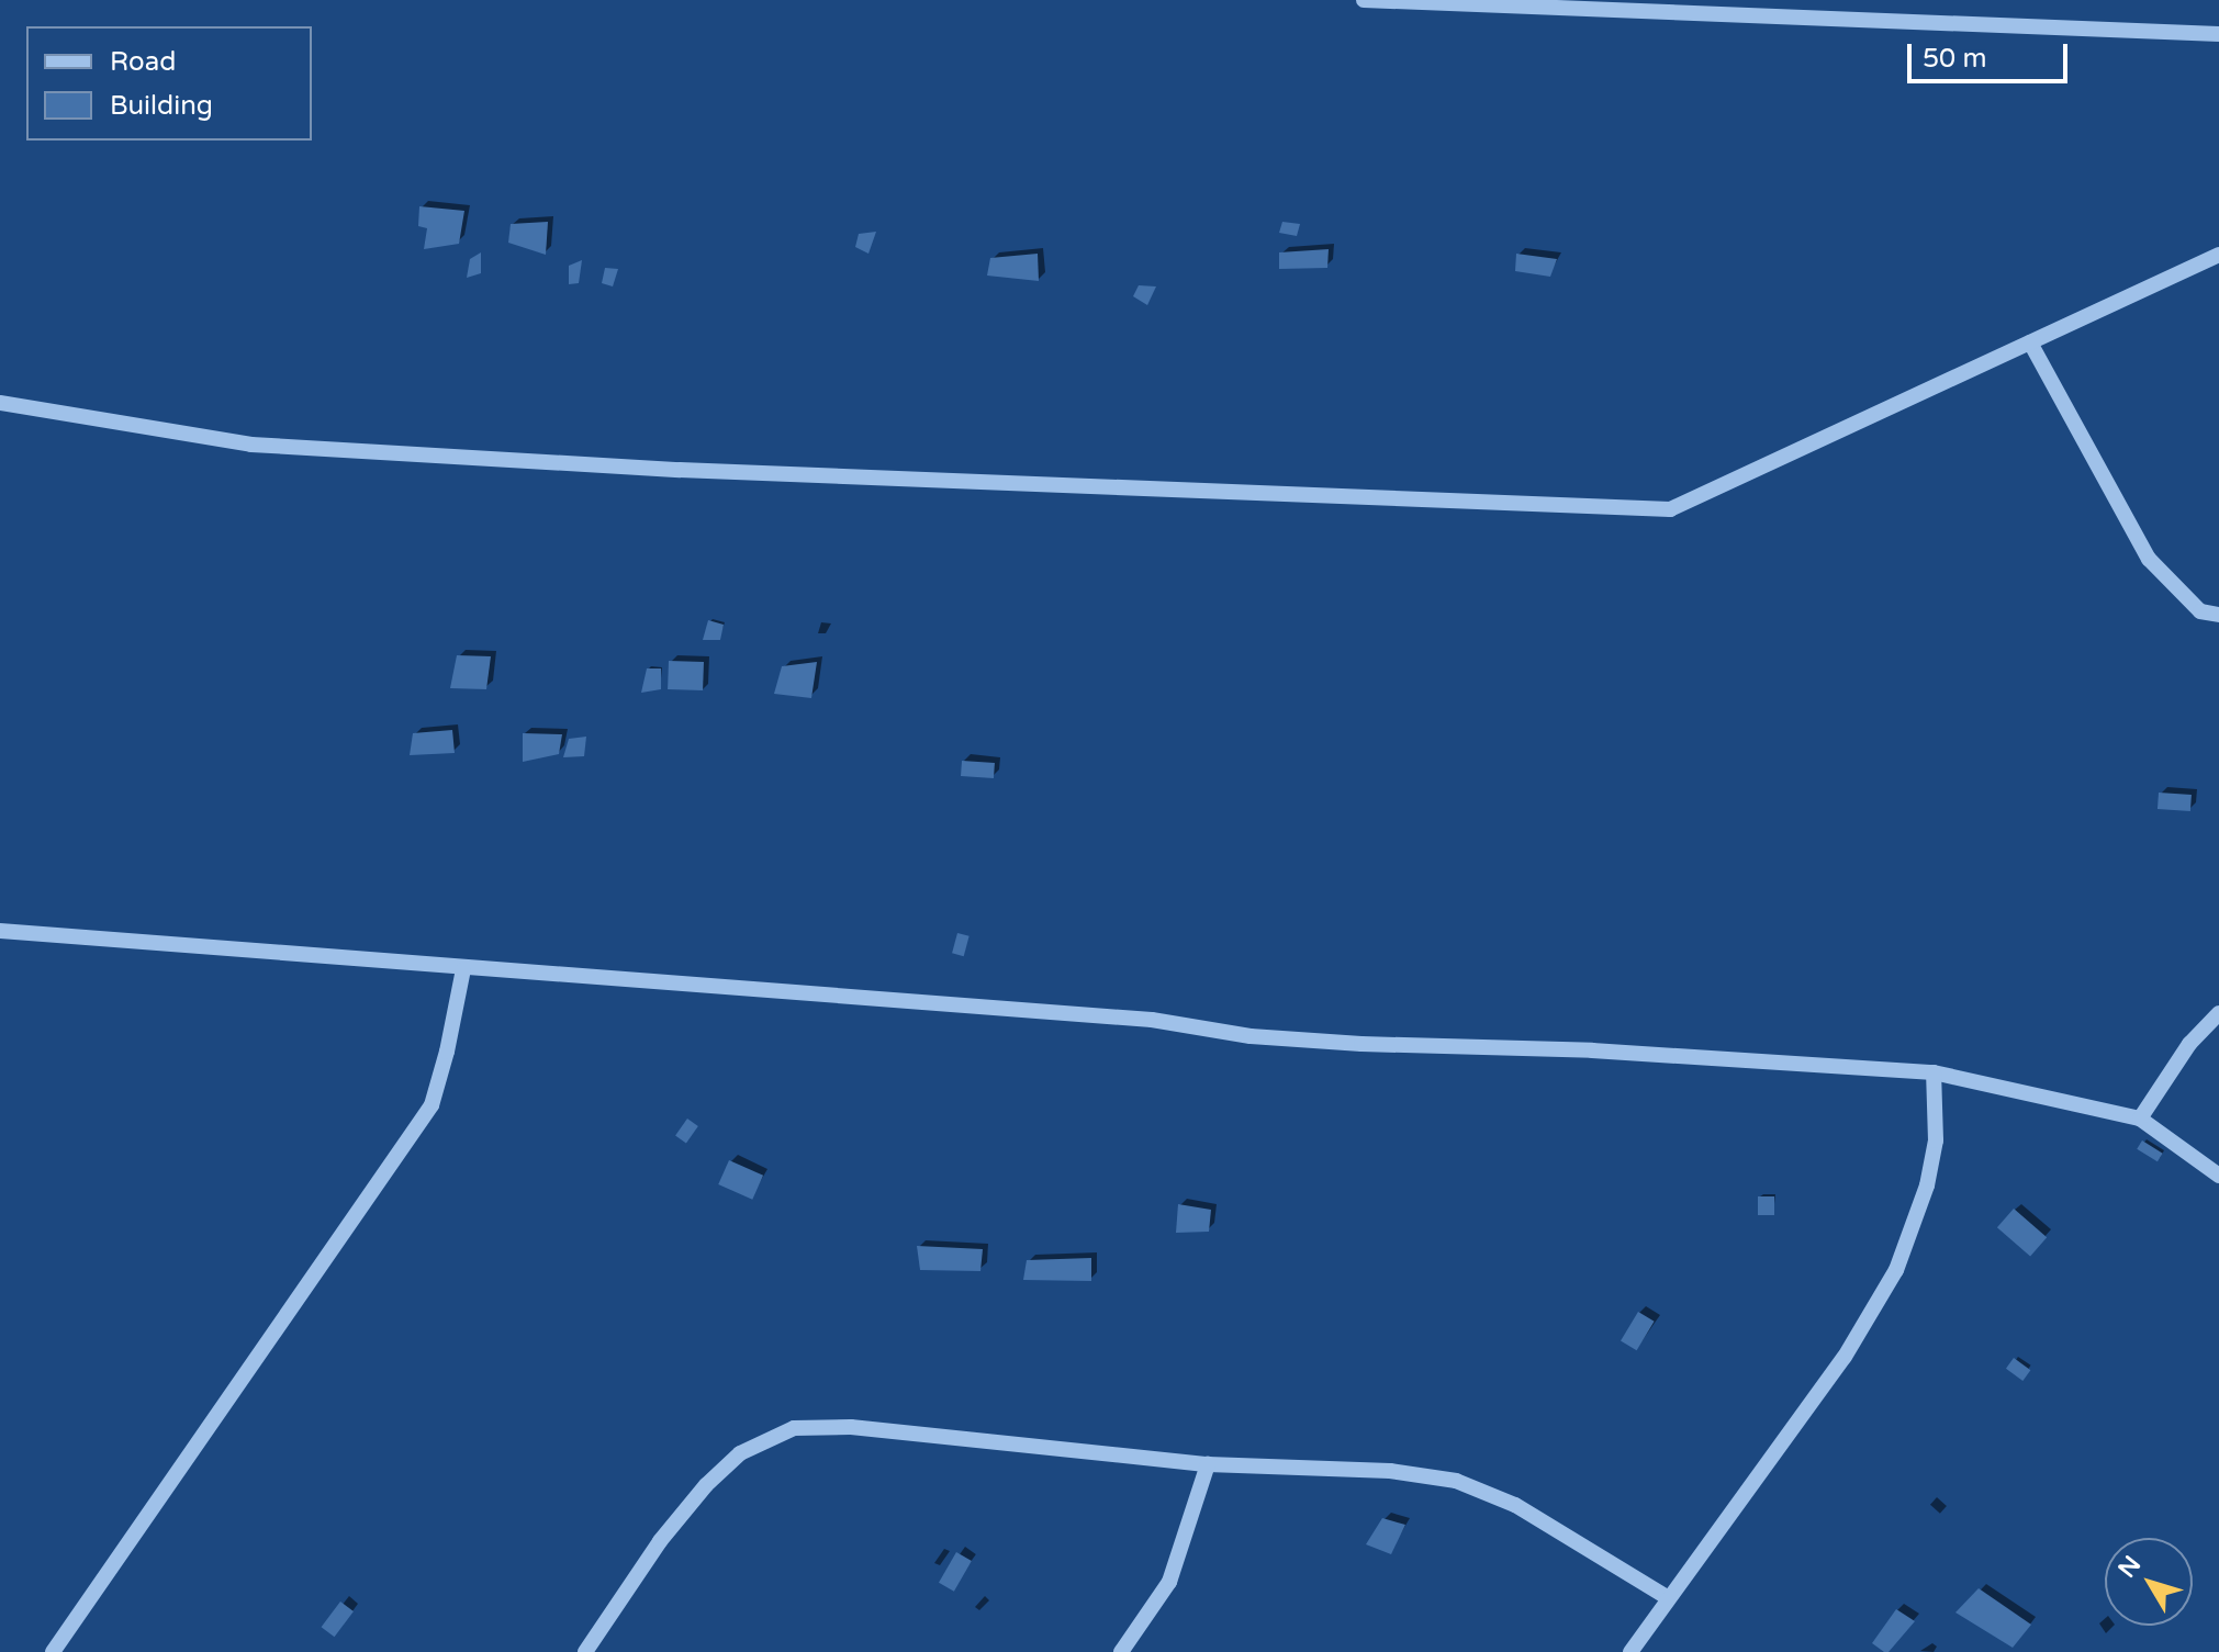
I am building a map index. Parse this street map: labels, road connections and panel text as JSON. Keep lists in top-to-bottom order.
{
  "legend": ["Road", "Building"],
  "scale_bar": "50 m",
  "north": "top left"
}
